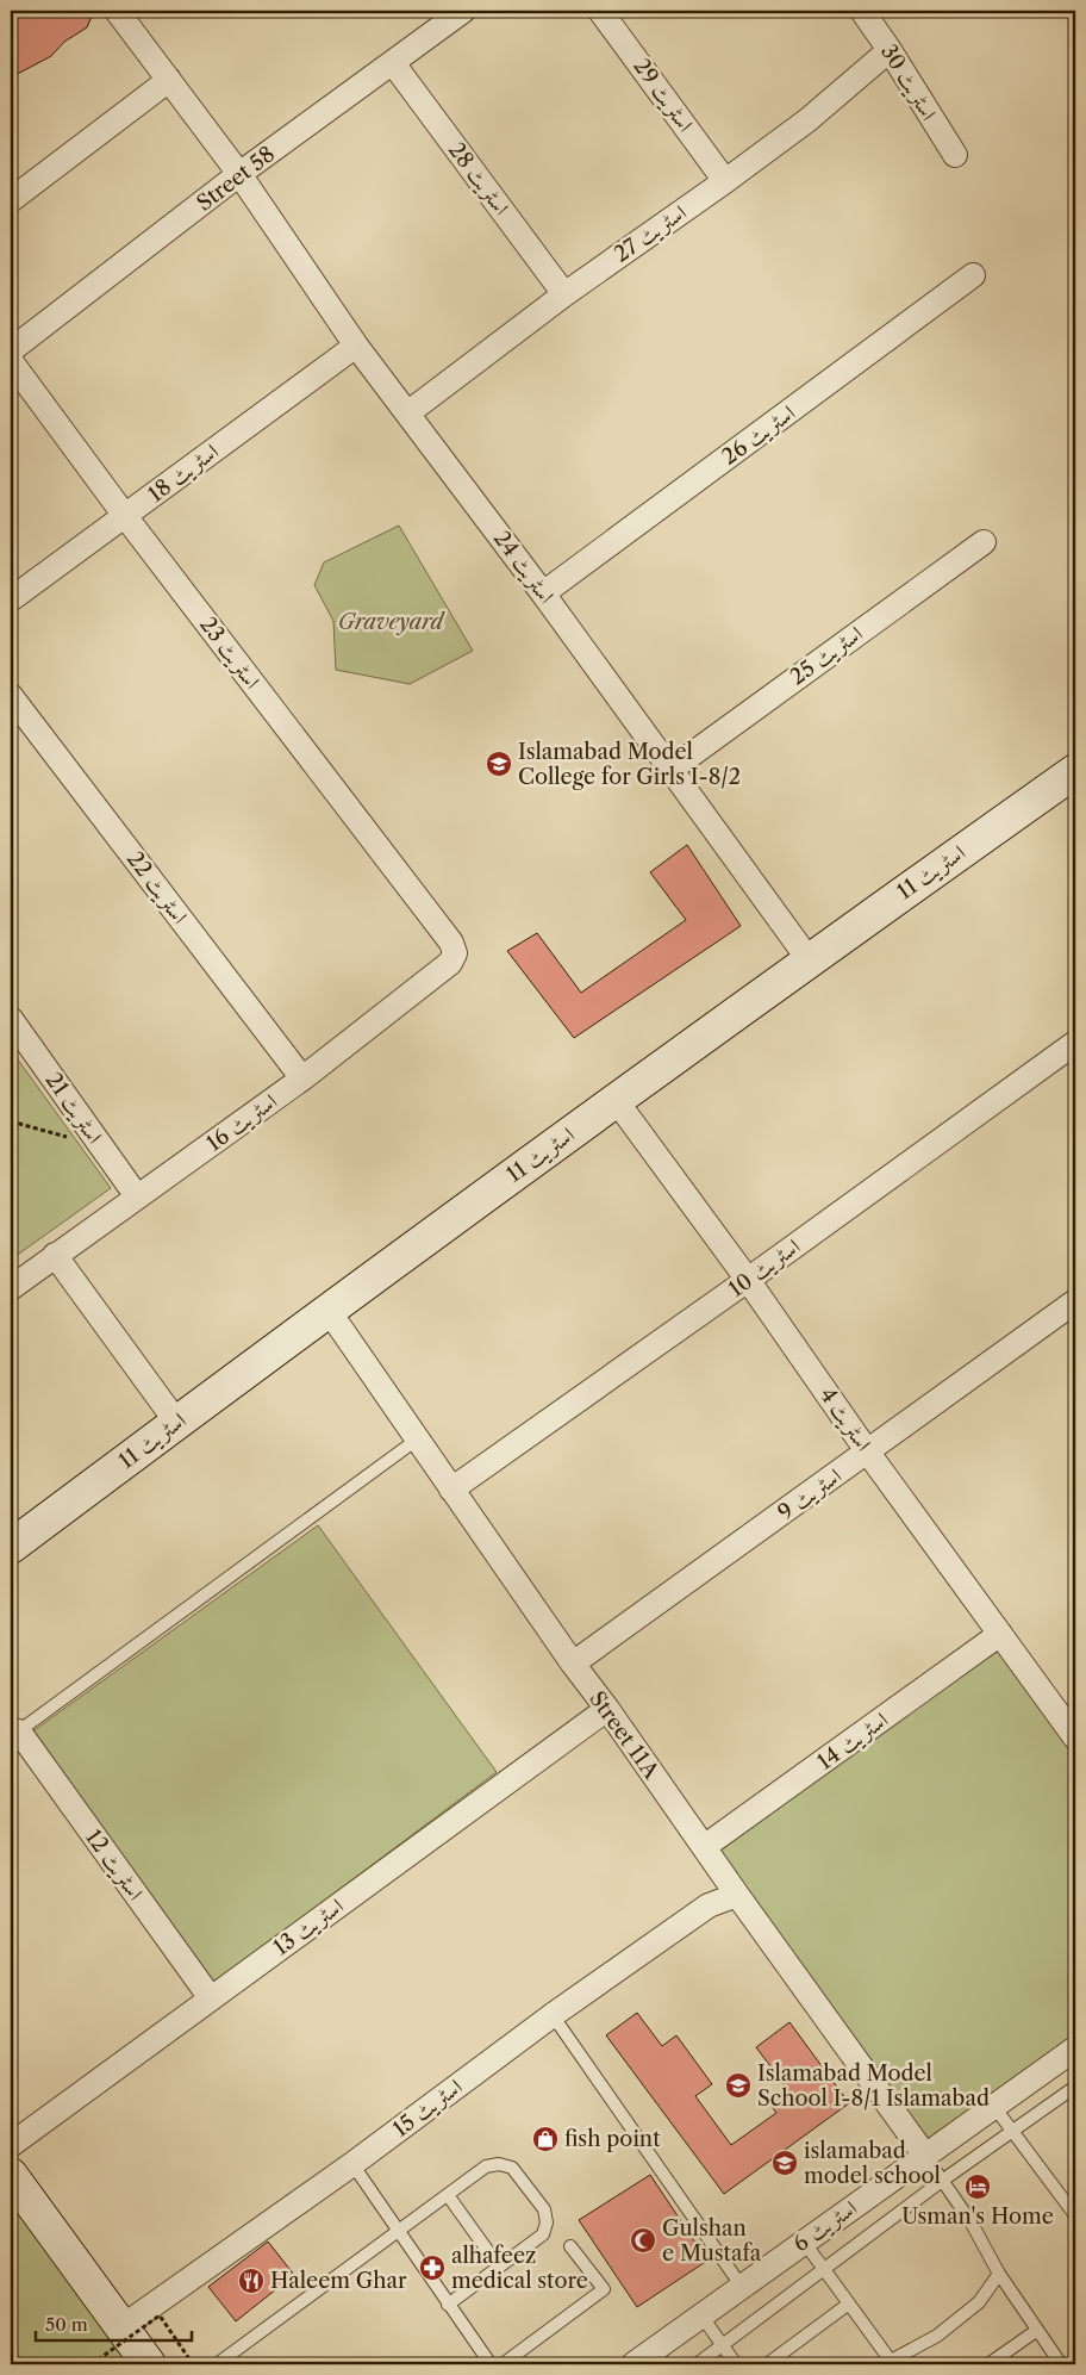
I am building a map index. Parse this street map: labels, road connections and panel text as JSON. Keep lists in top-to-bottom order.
{
  "streets": {
    "street": [
      "اسٹریٹ 30",
      "اسٹریٹ 29",
      "Street 58",
      "اسٹریٹ 28",
      "اسٹریٹ 27",
      "اسٹریٹ 26",
      "اسٹریٹ 18",
      "اسٹریٹ 24",
      "اسٹریٹ 23",
      "اسٹریٹ 25",
      "اسٹریٹ 11",
      "اسٹریٹ 22",
      "اسٹریٹ 21",
      "اسٹریٹ 16",
      "اسٹریٹ 10",
      "اسٹریٹ 4",
      "اسٹریٹ 9",
      "Street 11A",
      "اسٹریٹ 14",
      "اسٹریٹ 12",
      "اسٹریٹ 13",
      "اسٹریٹ 15",
      "اسٹریٹ 6"
    ]
  },
  "crossings": [
    ["اسٹریٹ 30", "اسٹریٹ 27"],
    ["اسٹریٹ 29", "اسٹریٹ 27"],
    ["Street 58", "اسٹریٹ 28"],
    ["Street 58", "اسٹریٹ 24"],
    ["اسٹریٹ 28", "اسٹریٹ 27"],
    ["اسٹریٹ 27", "اسٹریٹ 24"],
    ["اسٹریٹ 26", "اسٹریٹ 24"],
    ["اسٹریٹ 18", "اسٹریٹ 24"],
    ["اسٹریٹ 18", "اسٹریٹ 23"],
    ["اسٹریٹ 24", "اسٹریٹ 25"],
    ["اسٹریٹ 24", "اسٹریٹ 11"],
    ["اسٹریٹ 23", "اسٹریٹ 16"],
    ["اسٹریٹ 11", "اسٹریٹ 4"],
    ["اسٹریٹ 11", "Street 11A"],
    ["اسٹریٹ 22", "اسٹریٹ 16"],
    ["اسٹریٹ 21", "اسٹریٹ 16"],
    ["اسٹریٹ 10", "اسٹریٹ 4"],
    ["اسٹریٹ 10", "Street 11A"],
    ["اسٹریٹ 4", "اسٹریٹ 9"],
    ["اسٹریٹ 4", "اسٹریٹ 14"],
    ["اسٹریٹ 9", "Street 11A"],
    ["Street 11A", "اسٹریٹ 14"],
    ["Street 11A", "اسٹریٹ 13"],
    ["Street 11A", "اسٹریٹ 15"],
    ["Street 11A", "اسٹریٹ 6"],
    ["اسٹریٹ 12", "اسٹریٹ 13"]
  ],
  "parks": ["Graveyard"],
  "places": {
    "school or university": ["Islamabad Model College for Girls I-8/2", "Islamabad Model School I-8/1 Islamabad", "islamabad model school"],
    "shop": ["fish point"],
    "hotel": ["Usman's Home"],
    "mosque": ["Gulshan e Mustafa"],
    "pharmacy": ["alhafeez medical store"],
    "restaurant": ["Haleem Ghar"]
  },
  "scale_bar": "50 m"
}
